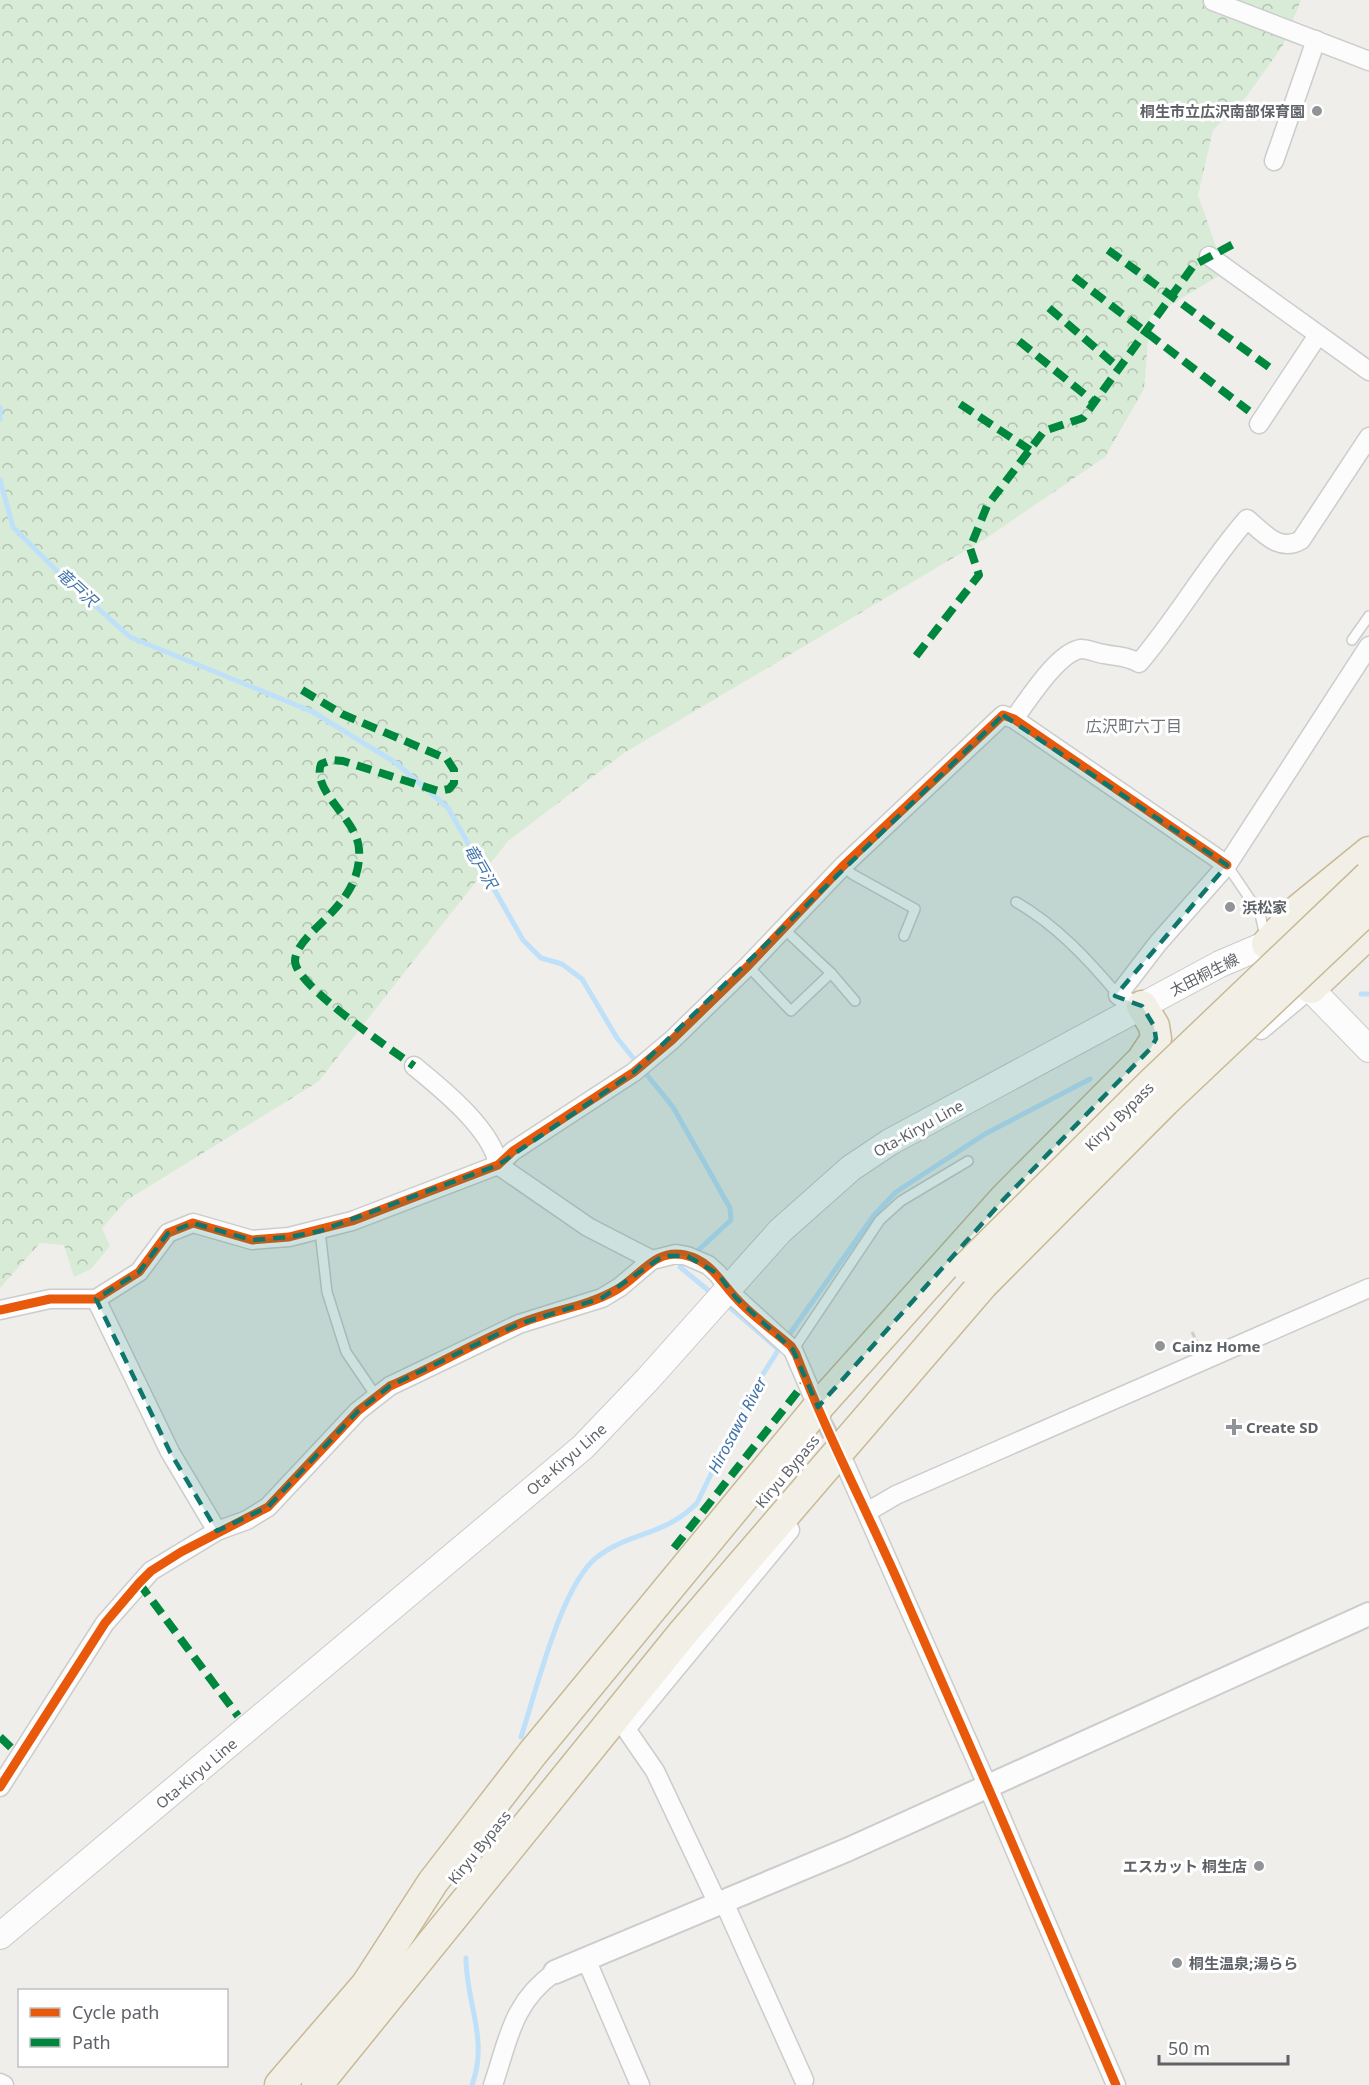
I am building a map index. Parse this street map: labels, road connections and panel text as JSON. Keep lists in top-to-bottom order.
{
  "streets": {
    "highway": ["Kiryu Bypass"],
    "main road": ["太田桐生線", "Ota-Kiryu Line"]
  },
  "crossings": [
    ["太田桐生線", "Ota-Kiryu Line"]
  ],
  "districts": ["広沢町六丁目"],
  "water": ["竜戸沢", "Hirosawa River"],
  "places": {
    "other": [
      "桐生市立広沢南部保育園",
      "浜松家",
      "Cainz Home",
      "エスカット 桐生店",
      "桐生温泉;湯らら"
    ],
    "health": ["Create SD"]
  },
  "legend": ["Cycle path", "Path"],
  "scale_bar": "50 m"
}
